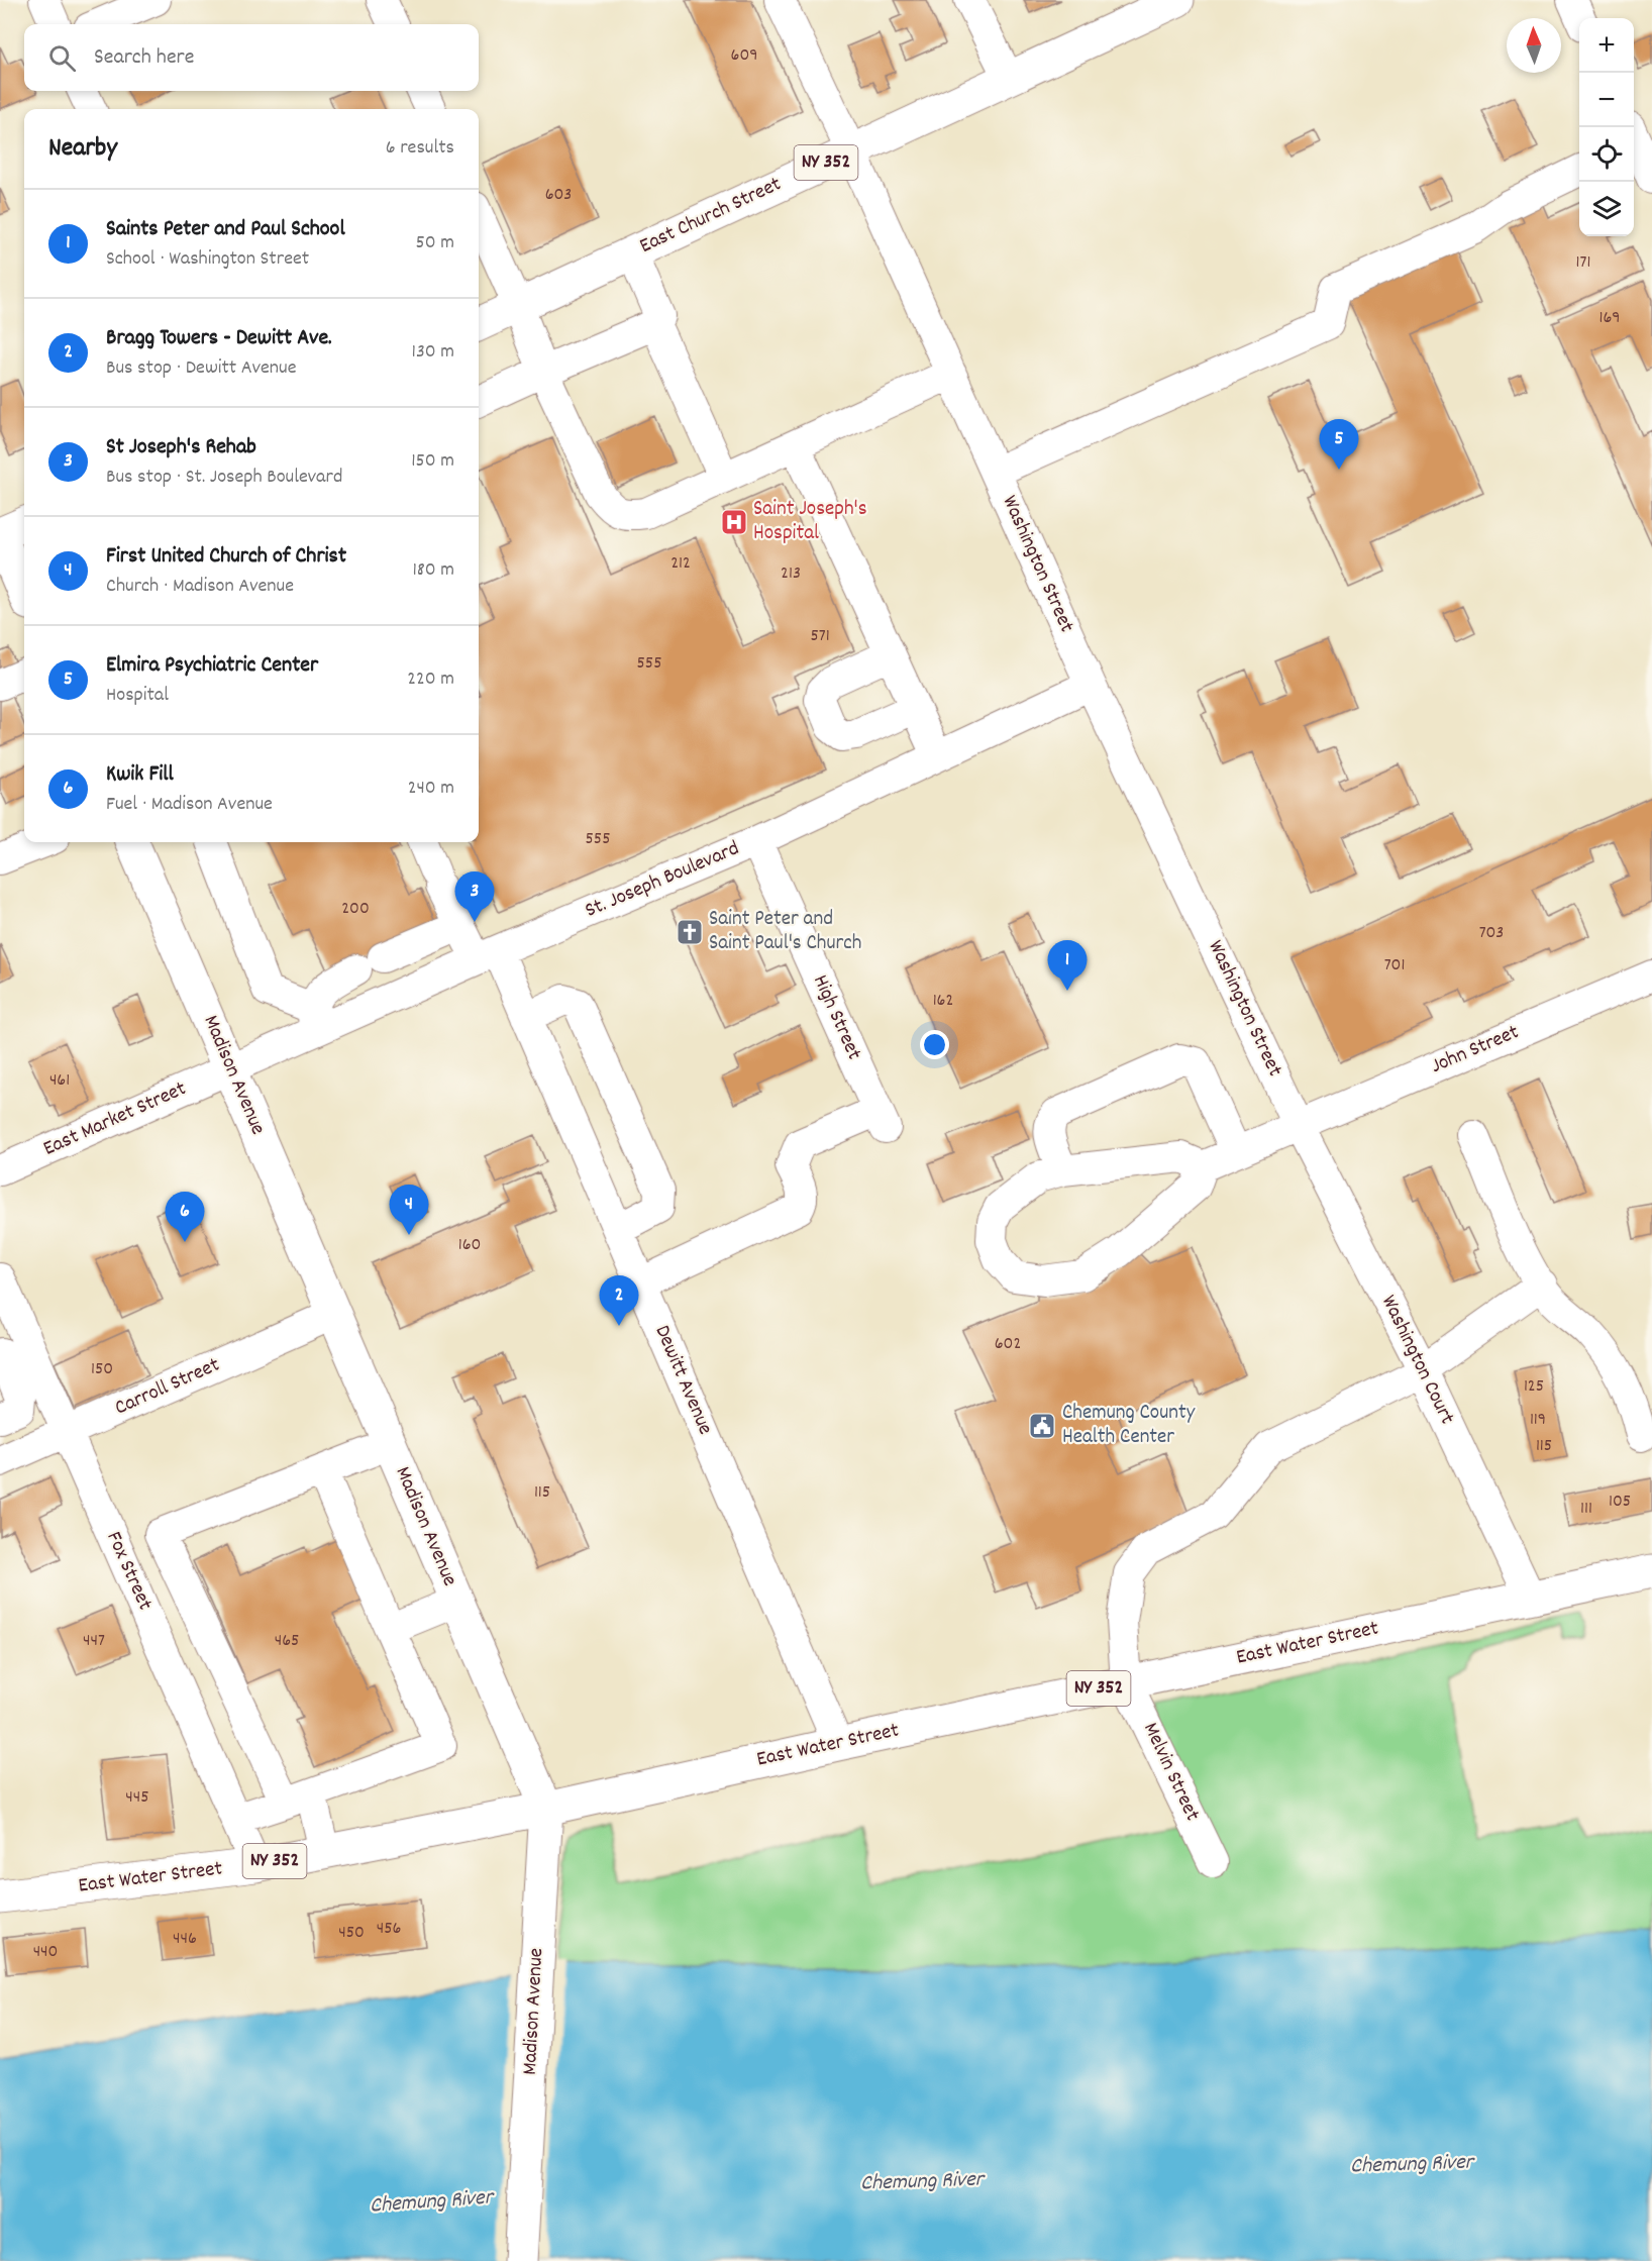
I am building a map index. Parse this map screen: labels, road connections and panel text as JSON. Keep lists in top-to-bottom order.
{
  "streets": {
    "main road": [
      "NY 352",
      "East Church Street",
      "Madison Avenue",
      "East Water Street"
    ],
    "street": [
      "Washington Street",
      "St. Joseph Boulevard",
      "High Street",
      "John Street",
      "East Market Street",
      "Washington Court",
      "Dewitt Avenue",
      "Carroll Street",
      "Fox Street",
      "Melvin Street"
    ]
  },
  "crossings": [
    ["East Church Street", "Washington Street"],
    ["Washington Street", "St. Joseph Boulevard"],
    ["Washington Street", "John Street"],
    ["Washington Street", "Washington Court"],
    ["St. Joseph Boulevard", "High Street"],
    ["St. Joseph Boulevard", "Madison Avenue"],
    ["St. Joseph Boulevard", "East Market Street"],
    ["St. Joseph Boulevard", "Dewitt Avenue"],
    ["High Street", "Dewitt Avenue"],
    ["John Street", "Washington Court"],
    ["Madison Avenue", "East Market Street"],
    ["Madison Avenue", "Carroll Street"],
    ["Madison Avenue", "East Water Street"],
    ["Washington Court", "East Water Street"],
    ["Dewitt Avenue", "East Water Street"],
    ["Carroll Street", "Fox Street"],
    ["Fox Street", "East Water Street"],
    ["East Water Street", "Melvin Street"]
  ],
  "water": ["Chemung River"],
  "places": {
    "hospital": ["Saint Joseph's Hospital"],
    "church": ["Saint Peter and Saint Paul's Church"],
    "public building": ["Chemung County Health Center"]
  },
  "house_numbers": [
    "609",
    "603",
    "171",
    "169",
    "212",
    "213",
    "571",
    "555",
    "555",
    "200",
    "703",
    "701",
    "162",
    "461",
    "160",
    "602",
    "150",
    "125",
    "119",
    "115",
    "115",
    "105",
    "111",
    "447",
    "465",
    "445",
    "456",
    "450",
    "446",
    "440"
  ],
  "north": "top",
  "page": {
    "map_buttons": ["+", "−"],
    "search": "Search here",
    "heading": ["Nearby", "6 results"],
    "list": [
      {
        "mark": "1",
        "name": "Saints Peter and Paul School",
        "note": "School · Washington Street",
        "value": "50 m"
      },
      {
        "mark": "2",
        "name": "Bragg Towers - Dewitt Ave.",
        "note": "Bus stop · Dewitt Avenue",
        "value": "130 m"
      },
      {
        "mark": "3",
        "name": "St Joseph's Rehab",
        "note": "Bus stop · St. Joseph Boulevard",
        "value": "150 m"
      },
      {
        "mark": "4",
        "name": "First United Church of Christ",
        "note": "Church · Madison Avenue",
        "value": "180 m"
      },
      {
        "mark": "5",
        "name": "Elmira Psychiatric Center",
        "note": "Hospital",
        "value": "220 m"
      },
      {
        "mark": "6",
        "name": "Kwik Fill",
        "note": "Fuel · Madison Avenue",
        "value": "240 m"
      }
    ],
    "pins": [
      "5",
      "3",
      "1",
      "4",
      "6",
      "2"
    ]
  }
}
